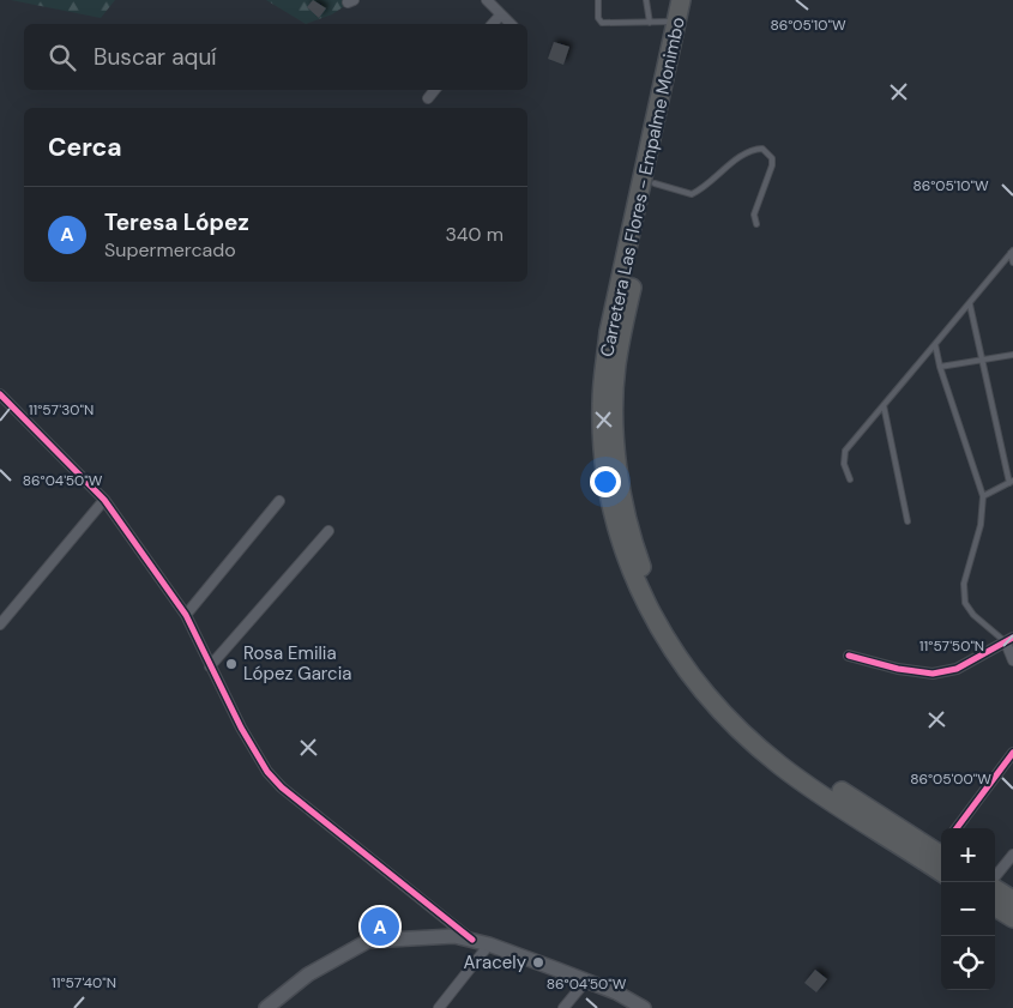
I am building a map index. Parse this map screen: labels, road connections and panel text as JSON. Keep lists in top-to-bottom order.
{
  "streets": {
    "highway": ["Carretera Las Flores - Empalme Monimbo"]
  },
  "places": ["Rosa Emilia López Garcia", "Aracely"],
  "page": {
    "search": "Buscar aquí",
    "heading": "Cerca",
    "list": [
      {
        "mark": "A",
        "name": "Teresa López",
        "note": "Supermercado",
        "value": "340 m"
      }
    ],
    "map_buttons": ["+", "−"],
    "pins": "A"
  },
  "coordinates": [
    "86°05'10\"W",
    "11°57'30\"N",
    "86°04'50\"W",
    "11°57'50\"N",
    "86°05'00\"W",
    "11°57'40\"N"
  ]
}
